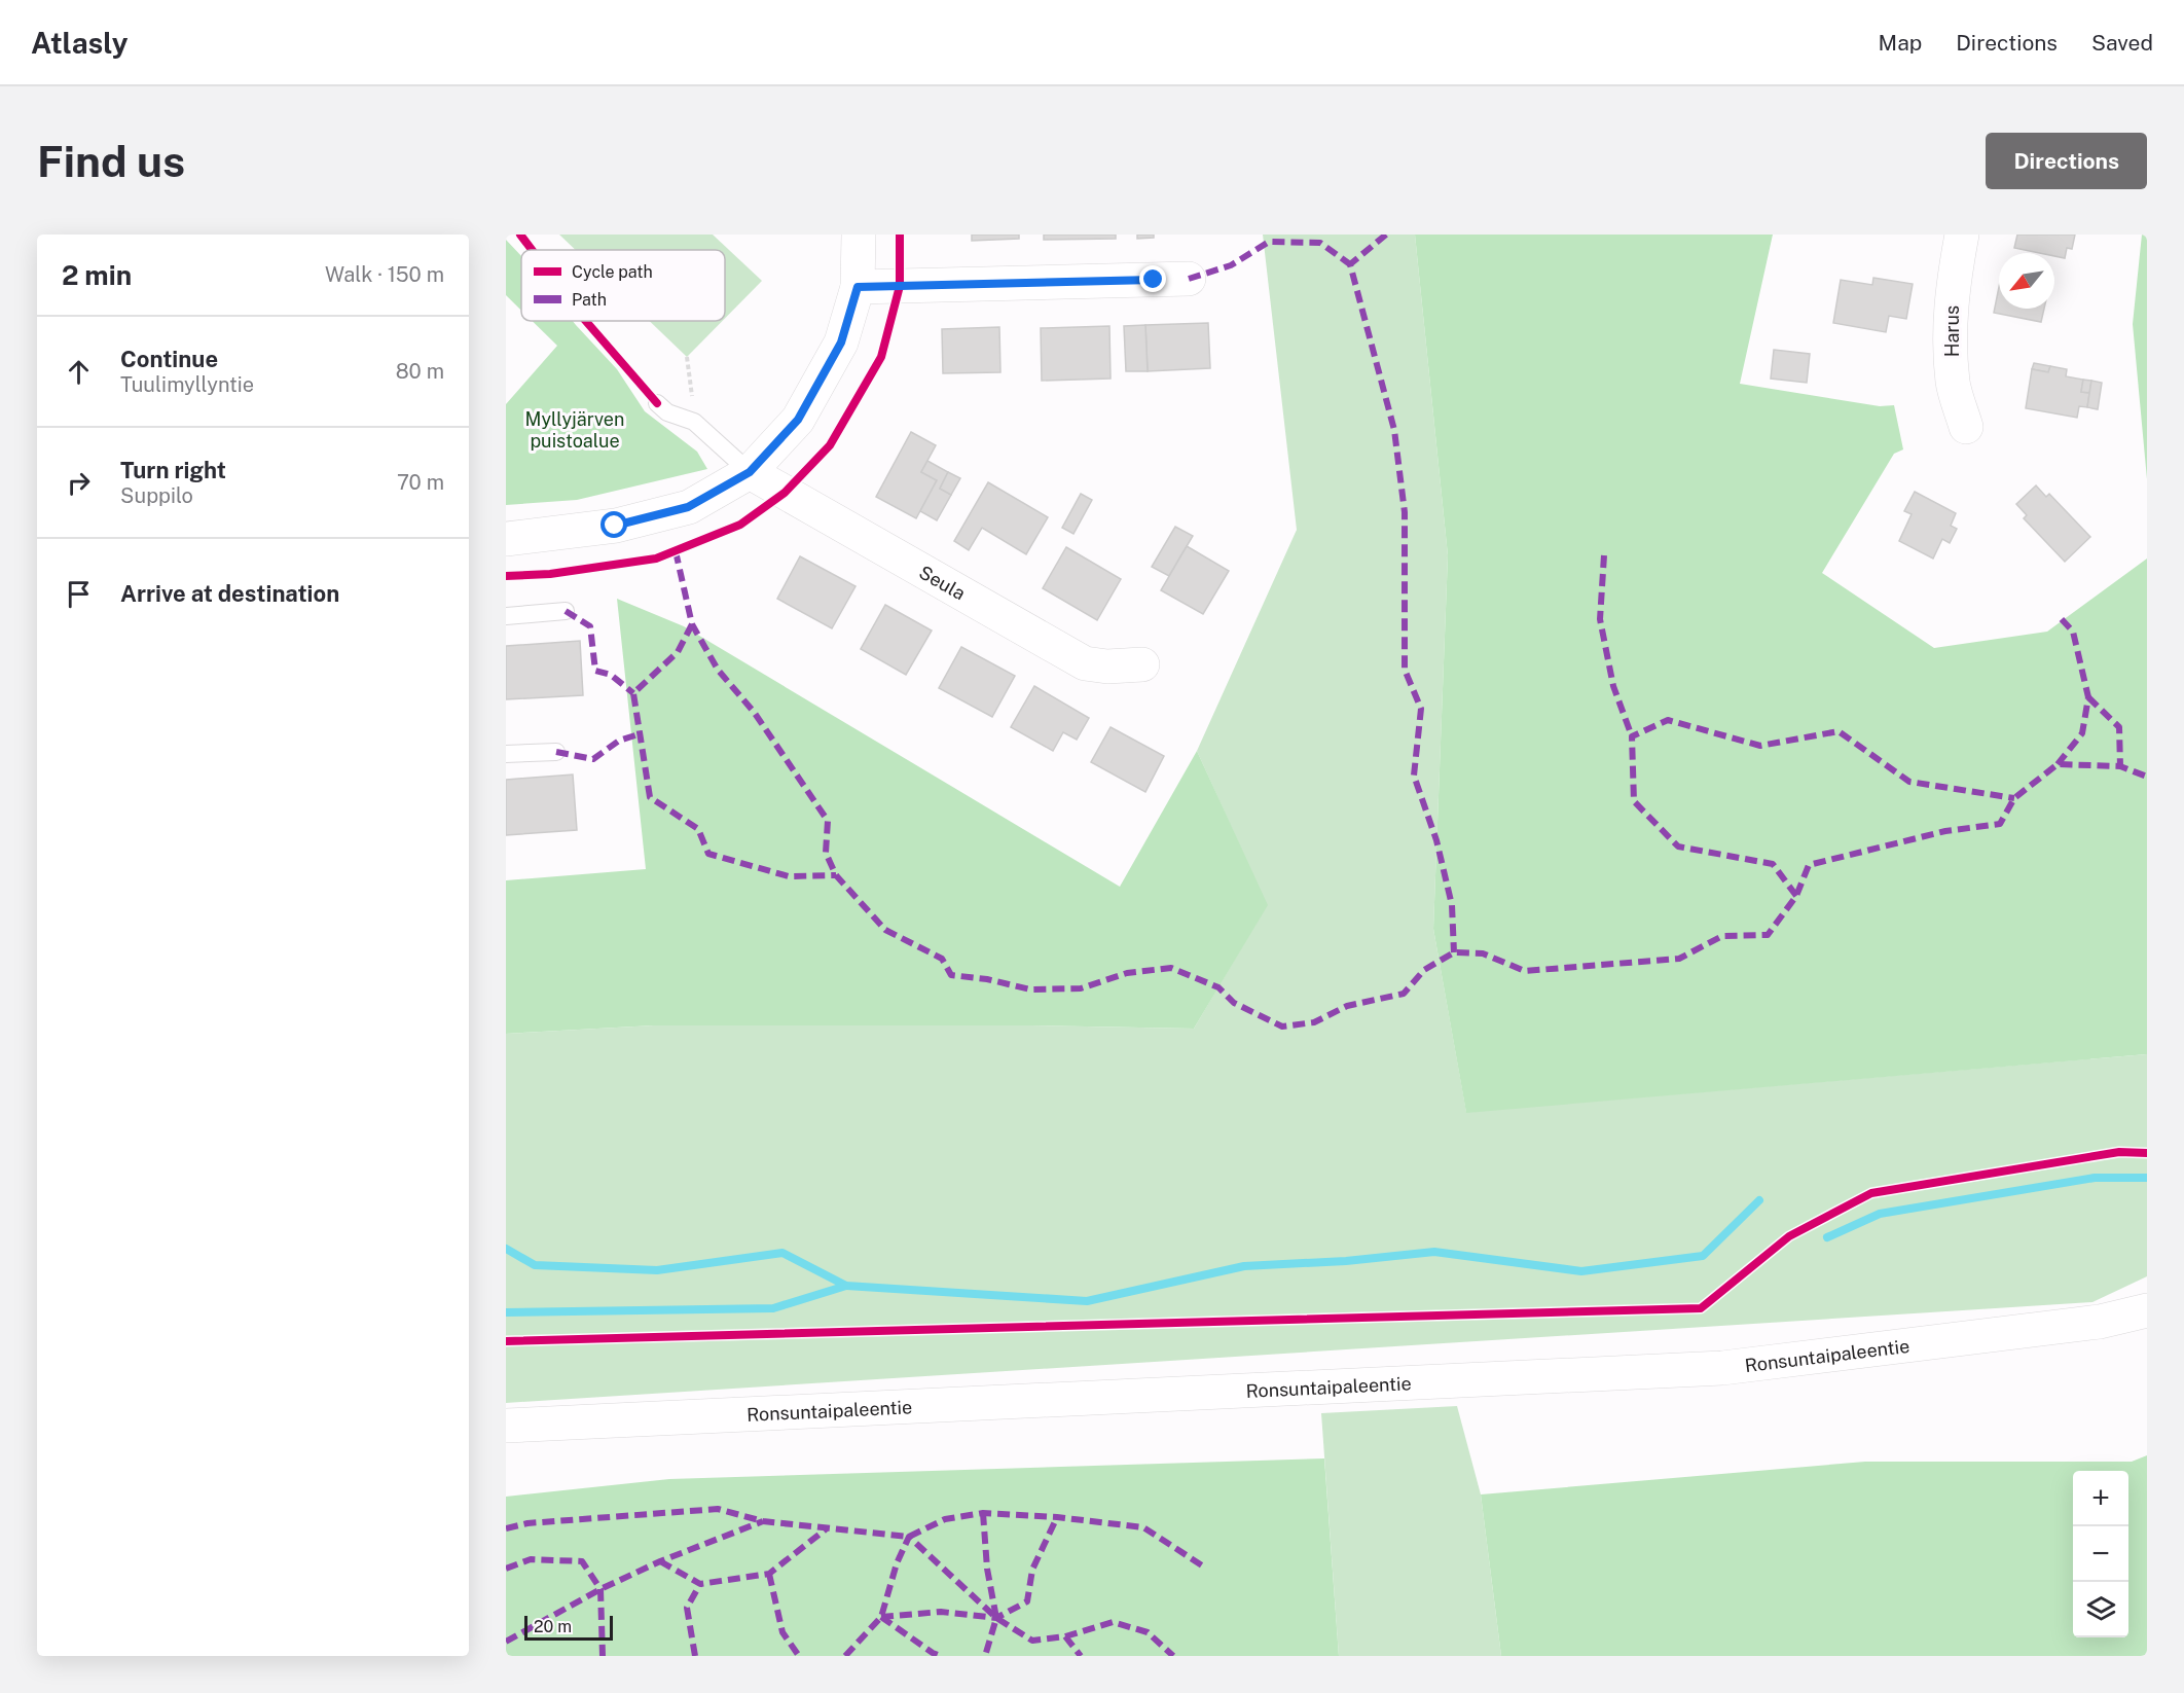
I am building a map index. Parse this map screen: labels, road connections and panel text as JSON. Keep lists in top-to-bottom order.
{
  "streets": {
    "street": ["Harus", "Seula", "Ronsuntaipaleentie"]
  },
  "parks": ["Myllyjärven puistoalue"],
  "legend": ["Cycle path", "Path"],
  "scale_bar": "20 m",
  "north": "bottom left",
  "page": {
    "header": "Atlasly",
    "nav": ["Map", "Directions", "Saved"],
    "buttons": "Directions",
    "title": "Find us",
    "heading": ["2 min", "Walk · 150 m"],
    "list": [
      ["Continue", "Tuulimyllyntie", "80 m"],
      ["Turn right", "Suppilo", "70 m"],
      "Arrive at destination"
    ],
    "map_buttons": ["+", "−"],
    "scale": "20 m"
  }
}
